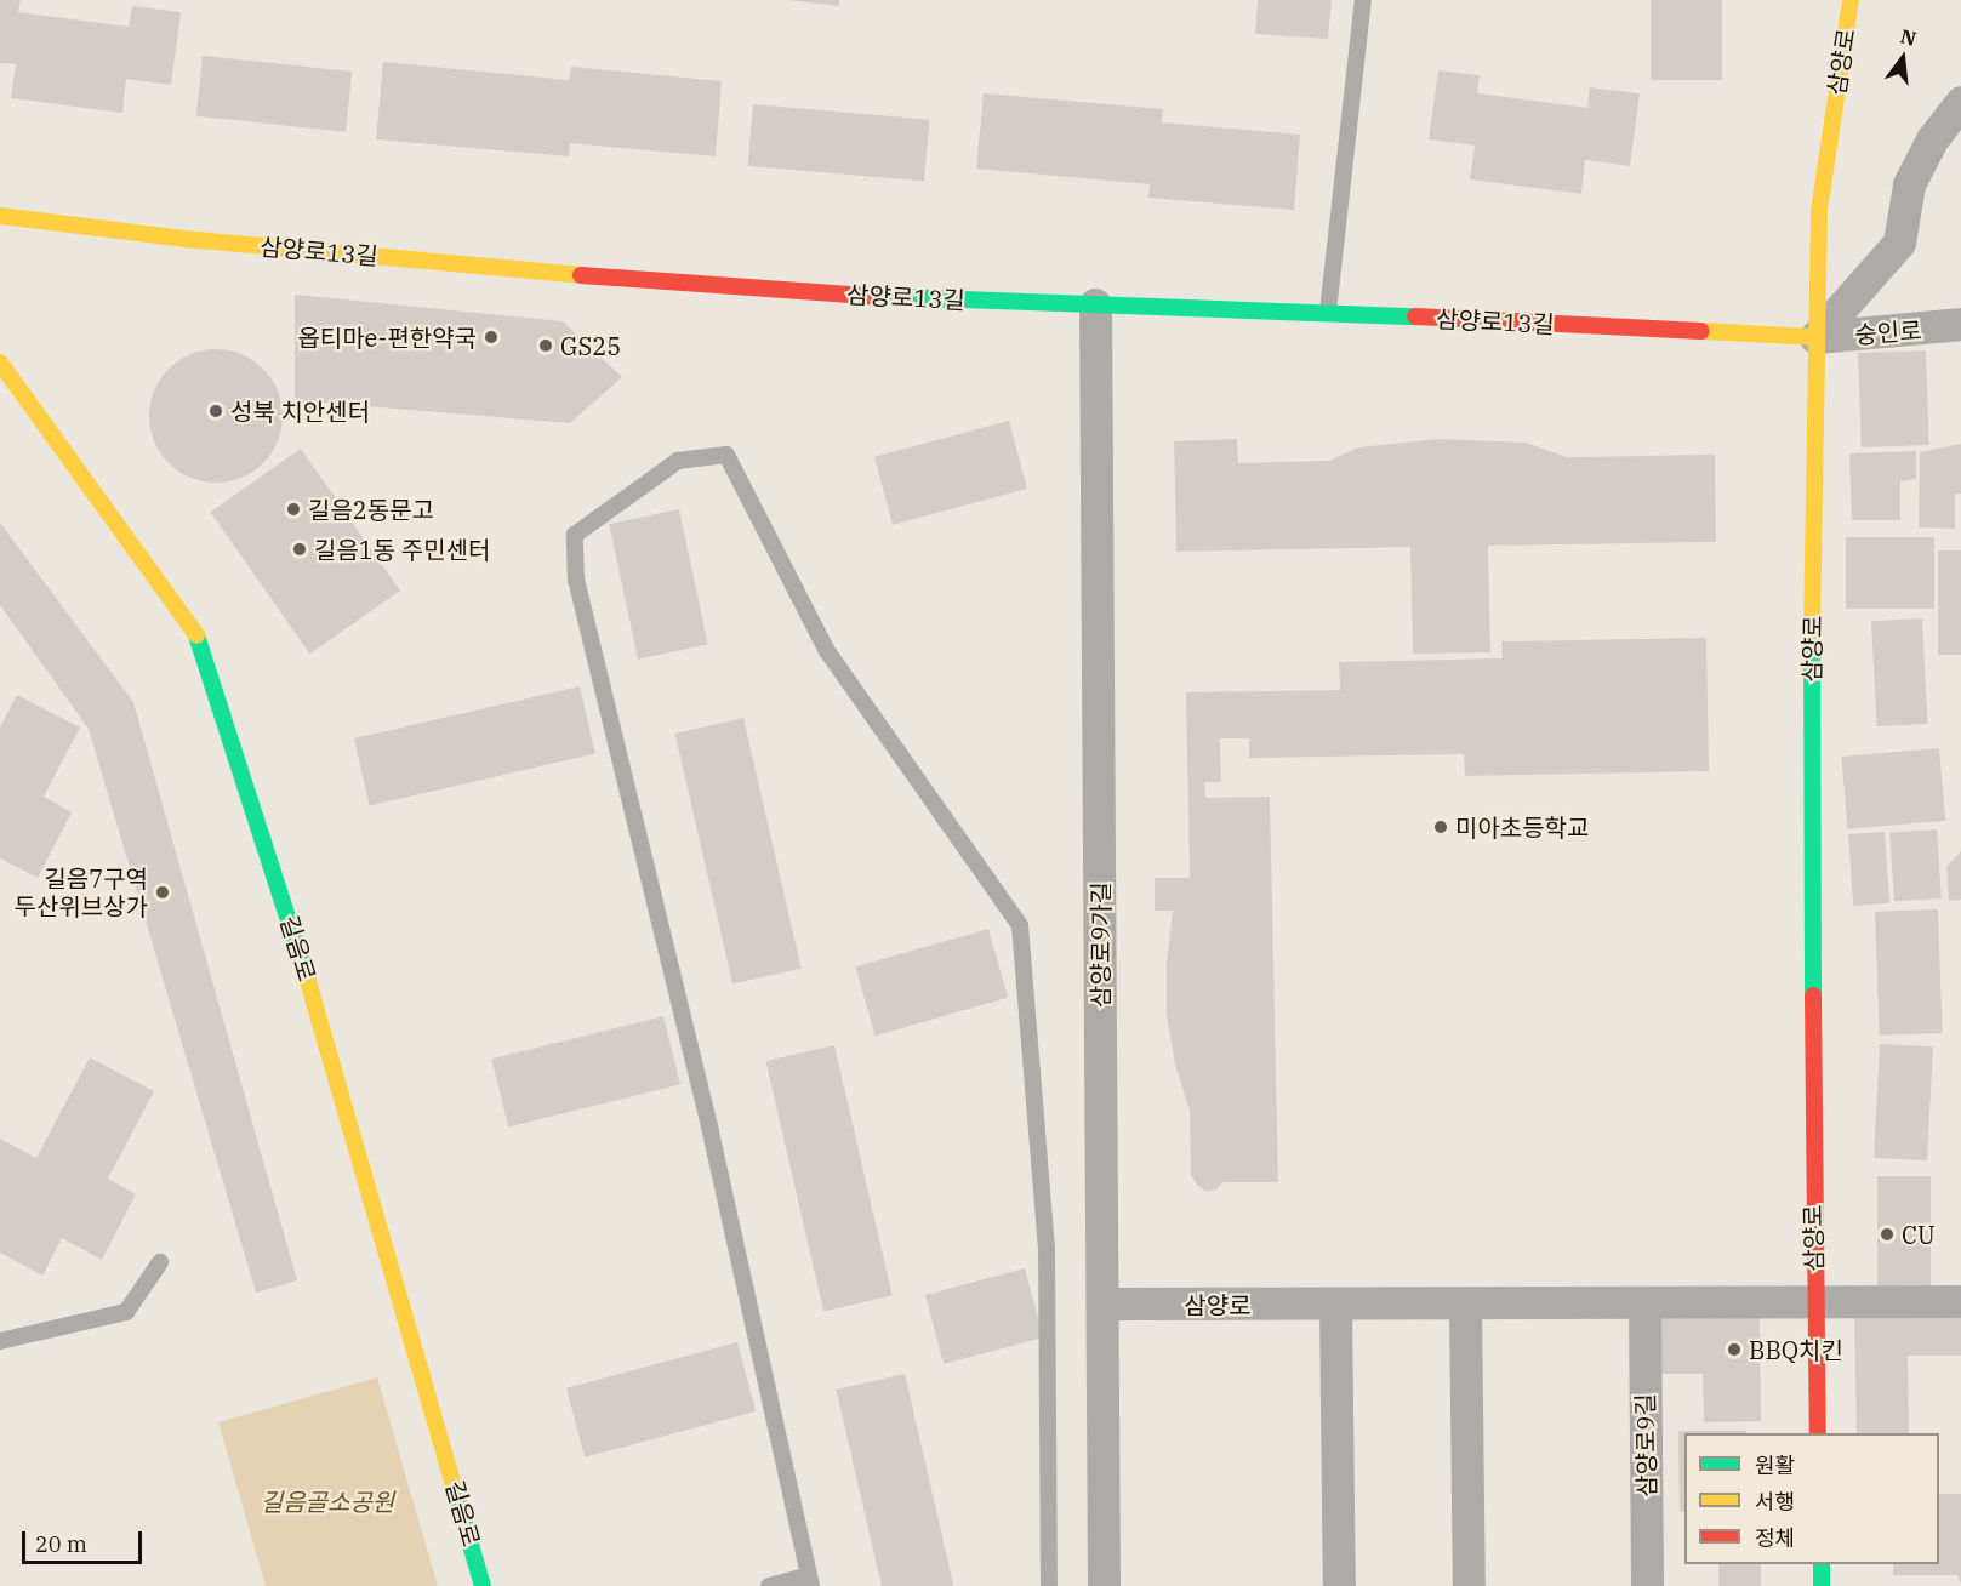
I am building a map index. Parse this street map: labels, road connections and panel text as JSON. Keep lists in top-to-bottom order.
{
  "streets": {
    "street": [
      "삼양로",
      "삼양로13길",
      "숭인로",
      "삼양로9가길",
      "길음로",
      "삼양로9길"
    ]
  },
  "crossings": [
    ["삼양로", "삼양로13길"],
    ["삼양로", "숭인로"],
    ["삼양로", "삼양로9가길"],
    ["삼양로", "삼양로9길"],
    ["삼양로13길", "숭인로"],
    ["삼양로13길", "삼양로9가길"]
  ],
  "parks": ["길음골소공원"],
  "places": [
    "옵티마e-편한약국",
    "GS25",
    "성북 치안센터",
    "길음2동문고",
    "길음1동 주민센터",
    "미아초등학교",
    "길음7구역 두산위브상가",
    "CU",
    "BBQ치킨"
  ],
  "legend": ["원활", "서행", "정체"],
  "scale_bar": "20 m",
  "north": "top"
}
